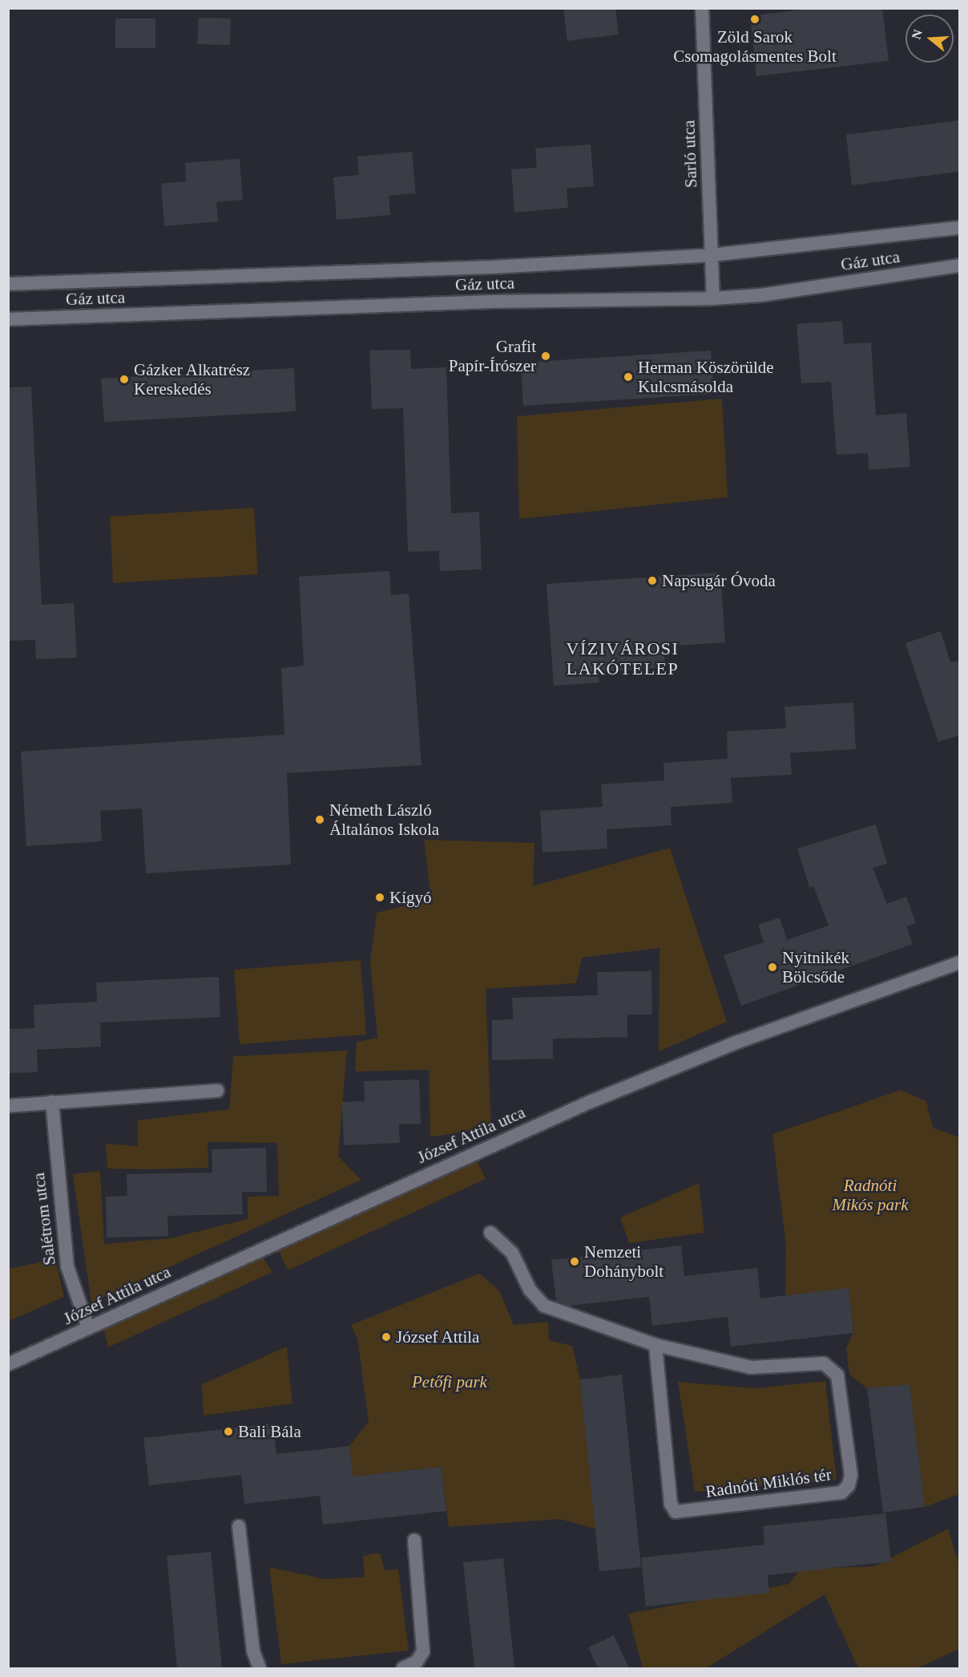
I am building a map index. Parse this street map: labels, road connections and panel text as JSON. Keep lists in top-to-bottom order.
{
  "streets": {
    "street": [
      "Sarló utca",
      "Gáz utca",
      "József Attila utca",
      "Salétrom utca",
      "Radnóti Miklós tér"
    ]
  },
  "crossings": [
    ["Sarló utca", "Gáz utca"],
    ["József Attila utca", "Salétrom utca"]
  ],
  "districts": ["VÍZIVÁROSI LAKÓTELEP"],
  "parks": ["Radnóti Mikós park", "Petőfi park"],
  "places": [
    "Zöld Sarok Csomagolásmentes Bolt",
    "Grafit Papír-Írószer",
    "Herman Köszörülde Kulcsmásolda",
    "Gázker Alkatrész Kereskedés",
    "Napsugár Óvoda",
    "Németh László Általános Iskola",
    "Kígyó",
    "Nyitnikék Bölcsőde",
    "Nemzeti Dohánybolt",
    "József Attila",
    "Bali Bála"
  ],
  "north": "left"
}
